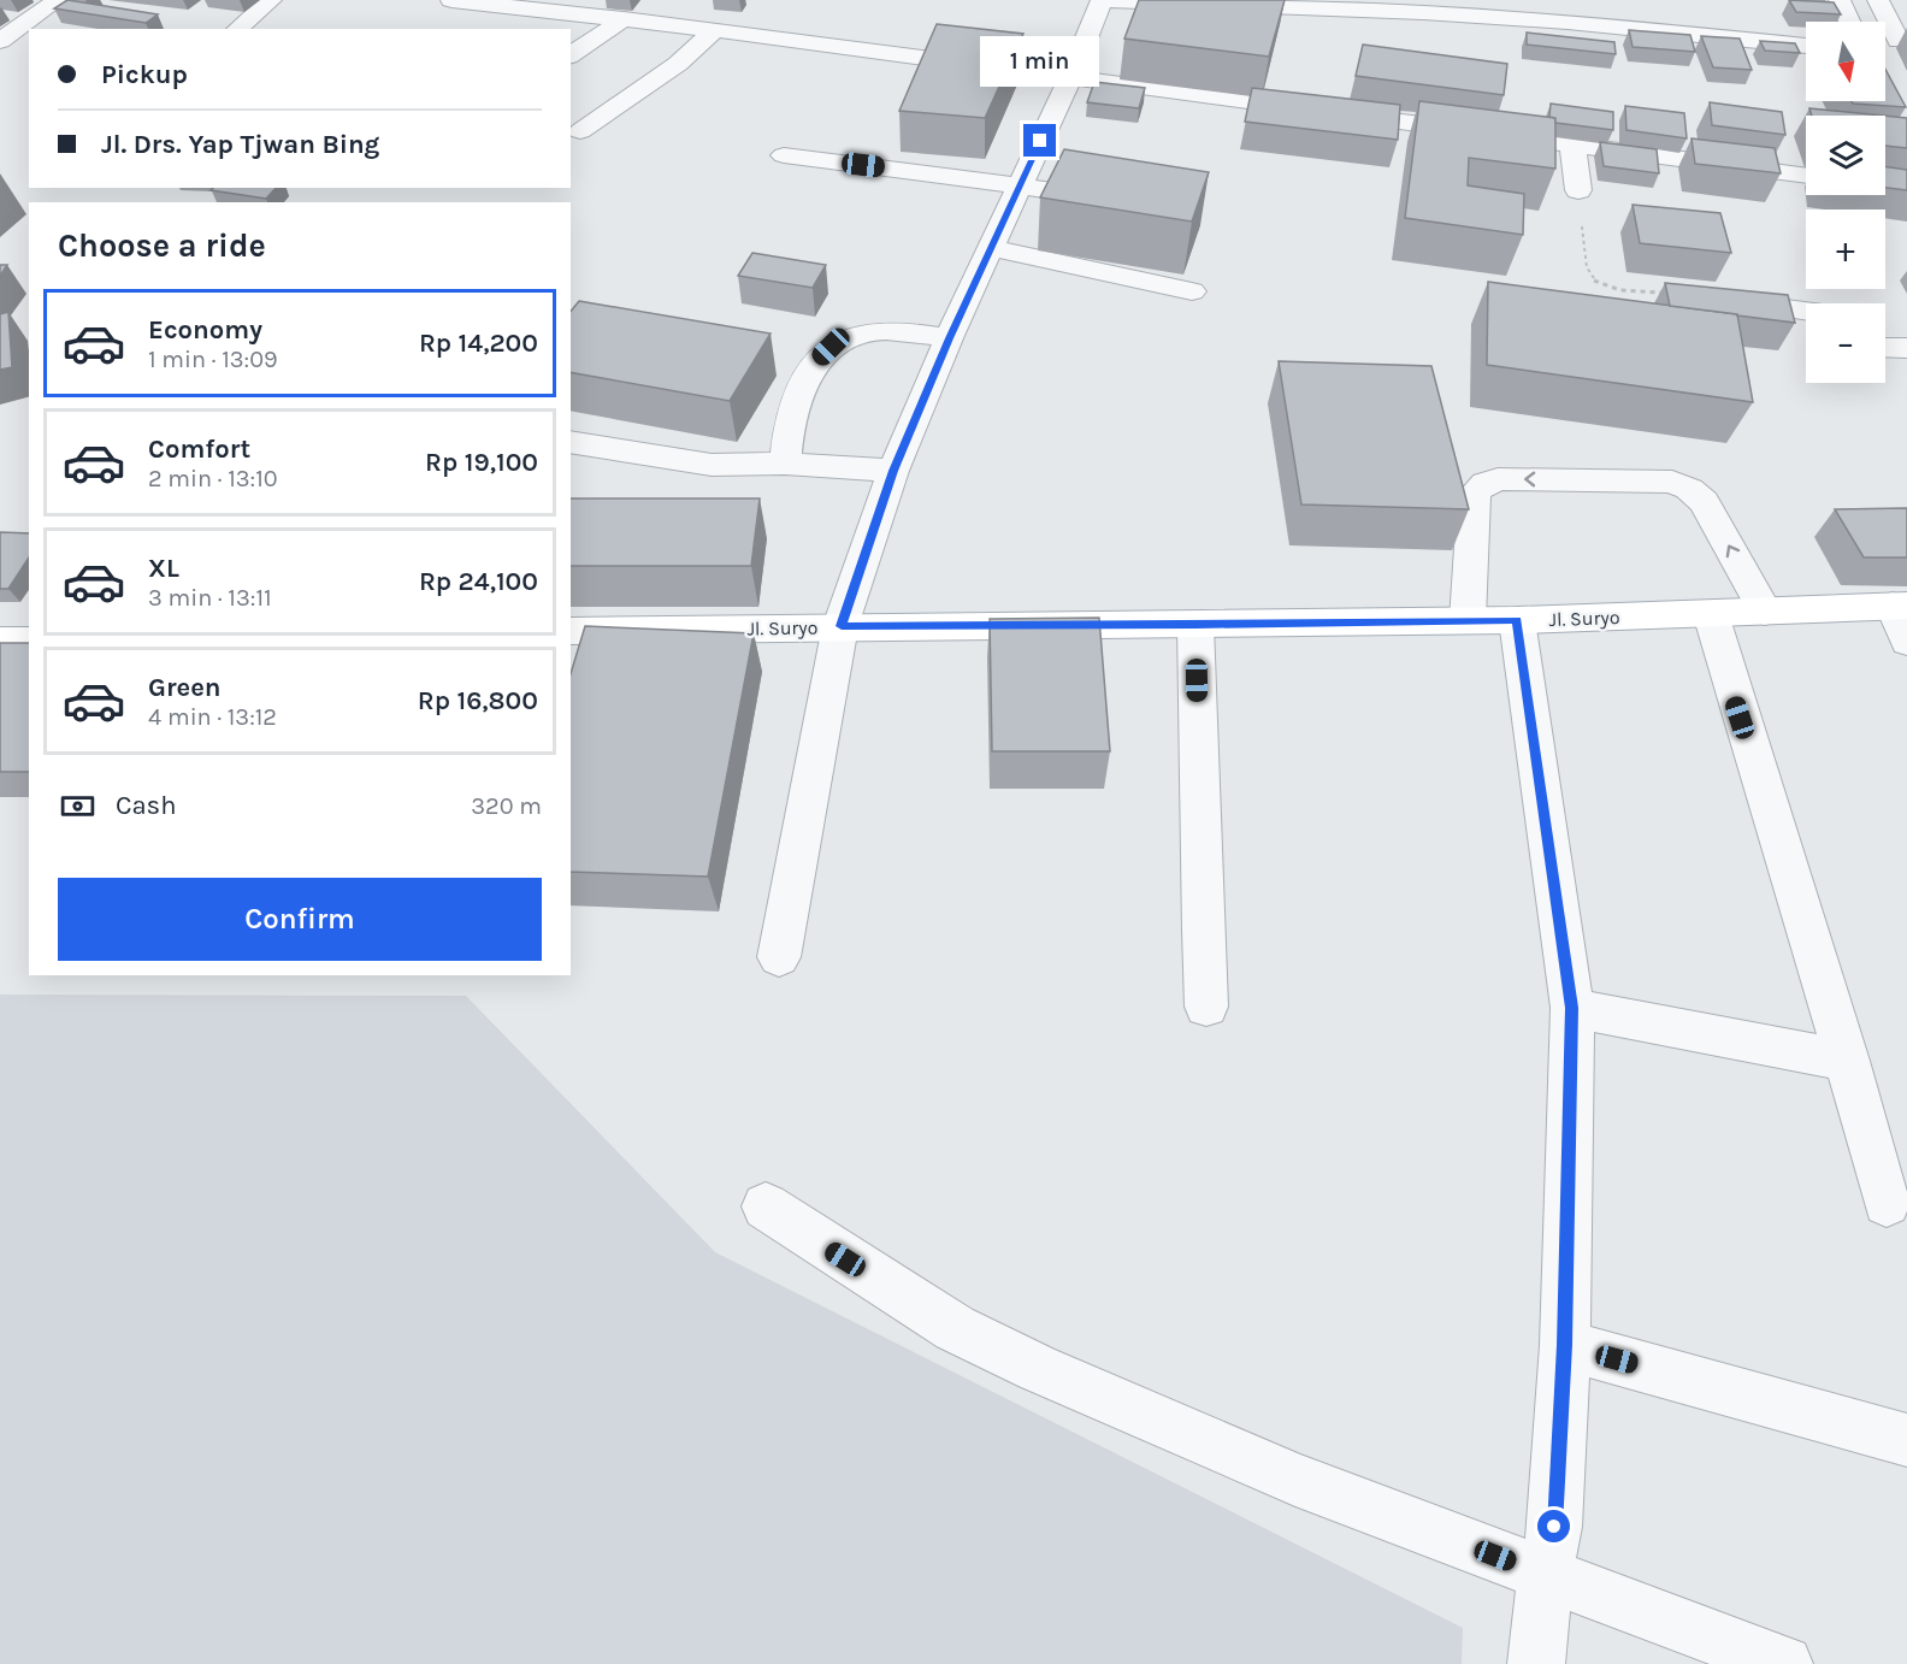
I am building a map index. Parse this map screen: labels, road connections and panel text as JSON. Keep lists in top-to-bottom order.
{
  "streets": {
    "main road": ["Jl. Suryo"]
  },
  "north": "bottom",
  "page": {
    "map_buttons": ["+", "−"],
    "banner": ["Pickup", "Jl. Drs. Yap Tjwan Bing"],
    "bubble": "1 min",
    "heading": "Choose a ride",
    "list": [
      {
        "name": "Economy",
        "note": "1 min · 13:09",
        "value": "Rp 14,200"
      },
      {
        "name": "Comfort",
        "note": "2 min · 13:10",
        "value": "Rp 19,100"
      },
      {
        "name": "XL",
        "note": "3 min · 13:11",
        "value": "Rp 24,100"
      },
      {
        "name": "Green",
        "note": "4 min · 13:12",
        "value": "Rp 16,800"
      }
    ],
    "pay": ["Cash", "320 m"],
    "buttons": "Confirm"
  }
}
